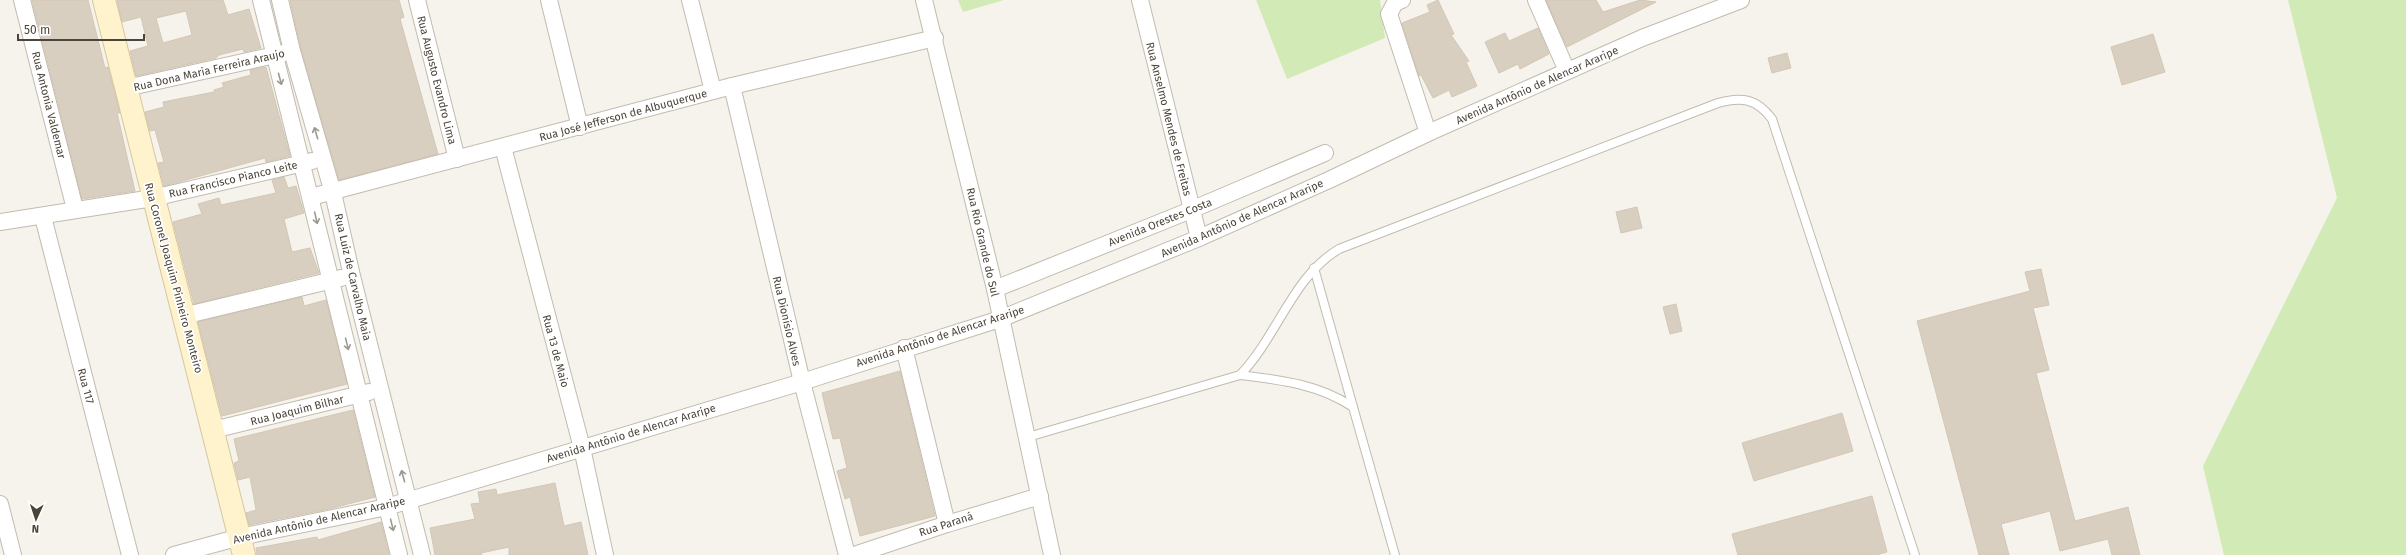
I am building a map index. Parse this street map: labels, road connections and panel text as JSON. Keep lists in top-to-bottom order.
{
  "streets": {
    "street": [
      "Rua Dona Maria Ferreira Araujo",
      "Rua Augusto Evandro Lima",
      "Avenida Antônio de Alencar Araripe",
      "Rua Antonia Valdemar",
      "Rua José Jefferson de Albuquerque",
      "Rua Anselmo Mendes de Freitas",
      "Rua Francisco Pianco Leite",
      "Avenida Orestes Costa",
      "Rua Rio Grande do Sul",
      "Rua Luiz de Carvalho Maia",
      "Rua Coronel Joaquim Pinheiro Monteiro",
      "Rua Dionísio Alves",
      "Rua 13 de Maio",
      "Rua 117",
      "Rua Joaquim Bilhar",
      "Rua Paraná"
    ]
  },
  "crossings": [
    ["Rua Dona Maria Ferreira Araujo", "Rua Luiz de Carvalho Maia"],
    ["Rua Dona Maria Ferreira Araujo", "Rua Coronel Joaquim Pinheiro Monteiro"],
    ["Rua Augusto Evandro Lima", "Rua José Jefferson de Albuquerque"],
    ["Avenida Antônio de Alencar Araripe", "Rua Anselmo Mendes de Freitas"],
    ["Avenida Antônio de Alencar Araripe", "Rua Rio Grande do Sul"],
    ["Avenida Antônio de Alencar Araripe", "Rua Luiz de Carvalho Maia"],
    ["Avenida Antônio de Alencar Araripe", "Rua Coronel Joaquim Pinheiro Monteiro"],
    ["Avenida Antônio de Alencar Araripe", "Rua Dionísio Alves"],
    ["Avenida Antônio de Alencar Araripe", "Rua 13 de Maio"],
    ["Rua Antonia Valdemar", "Rua Francisco Pianco Leite"],
    ["Rua José Jefferson de Albuquerque", "Rua Rio Grande do Sul"],
    ["Rua José Jefferson de Albuquerque", "Rua Luiz de Carvalho Maia"],
    ["Rua José Jefferson de Albuquerque", "Rua Dionísio Alves"],
    ["Rua José Jefferson de Albuquerque", "Rua 13 de Maio"],
    ["Rua Anselmo Mendes de Freitas", "Avenida Orestes Costa"],
    ["Rua Francisco Pianco Leite", "Rua Luiz de Carvalho Maia"],
    ["Rua Francisco Pianco Leite", "Rua Coronel Joaquim Pinheiro Monteiro"],
    ["Rua Francisco Pianco Leite", "Rua 117"],
    ["Avenida Orestes Costa", "Rua Rio Grande do Sul"],
    ["Rua Rio Grande do Sul", "Rua Paraná"],
    ["Rua Luiz de Carvalho Maia", "Rua Joaquim Bilhar"],
    ["Rua Coronel Joaquim Pinheiro Monteiro", "Rua Joaquim Bilhar"]
  ],
  "scale_bar": "50 m",
  "north": "bottom"
}
